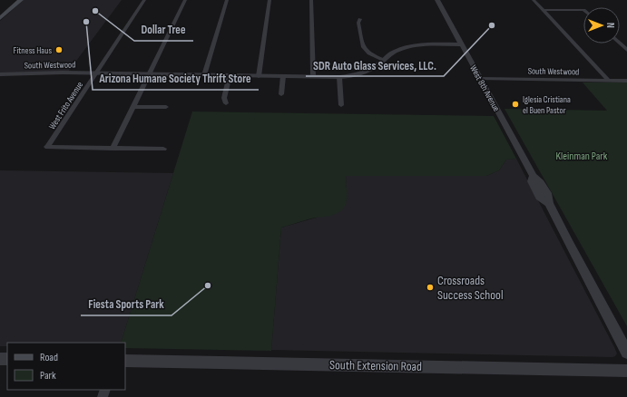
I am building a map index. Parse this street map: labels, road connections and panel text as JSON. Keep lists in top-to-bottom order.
{
  "streets": {
    "street": [
      "South Westwood",
      "West 8th Avenue",
      "West Frito Avenue",
      "South Extension Road"
    ]
  },
  "crossings": [
    ["South Westwood", "West 8th Avenue"],
    ["South Westwood", "West Frito Avenue"]
  ],
  "parks": ["Kleinman Park"],
  "places": [
    "Dollar Tree",
    "Arizona Humane Society Thrift Store",
    "SDR Auto Glass Services, LLC.",
    "Fitness Haus",
    "Iglesia Cristiana el Buen Pastor",
    "Fiesta Sports Park",
    "Crossroads Success School"
  ],
  "legend": ["Road", "Park"],
  "north": "right"
}
